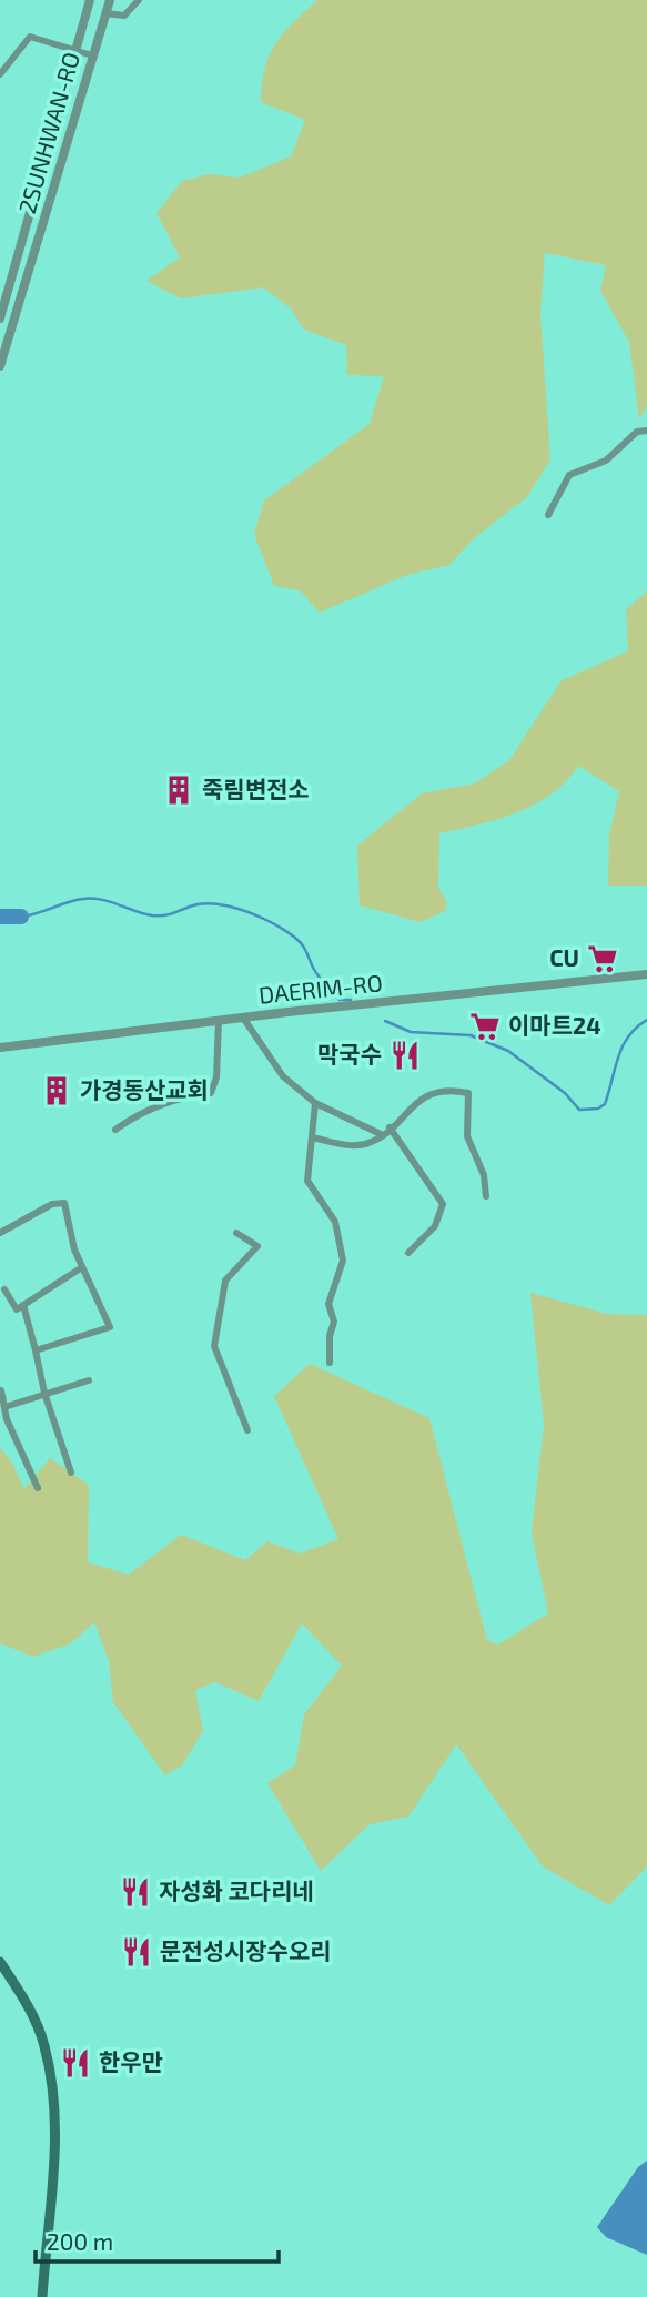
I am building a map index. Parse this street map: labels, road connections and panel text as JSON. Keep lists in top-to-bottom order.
{
  "streets": {
    "street": ["2SUNHWAN-RO", "DAERIM-RO"]
  },
  "places": {
    "building": ["죽림변전소", "가경동산교회"],
    "supermarket": ["CU", "이마트24"],
    "restaurant": [
      "막국수",
      "자성화 코다리네",
      "문전성시장수오리",
      "한우만"
    ]
  },
  "scale_bar": "200 m"
}
